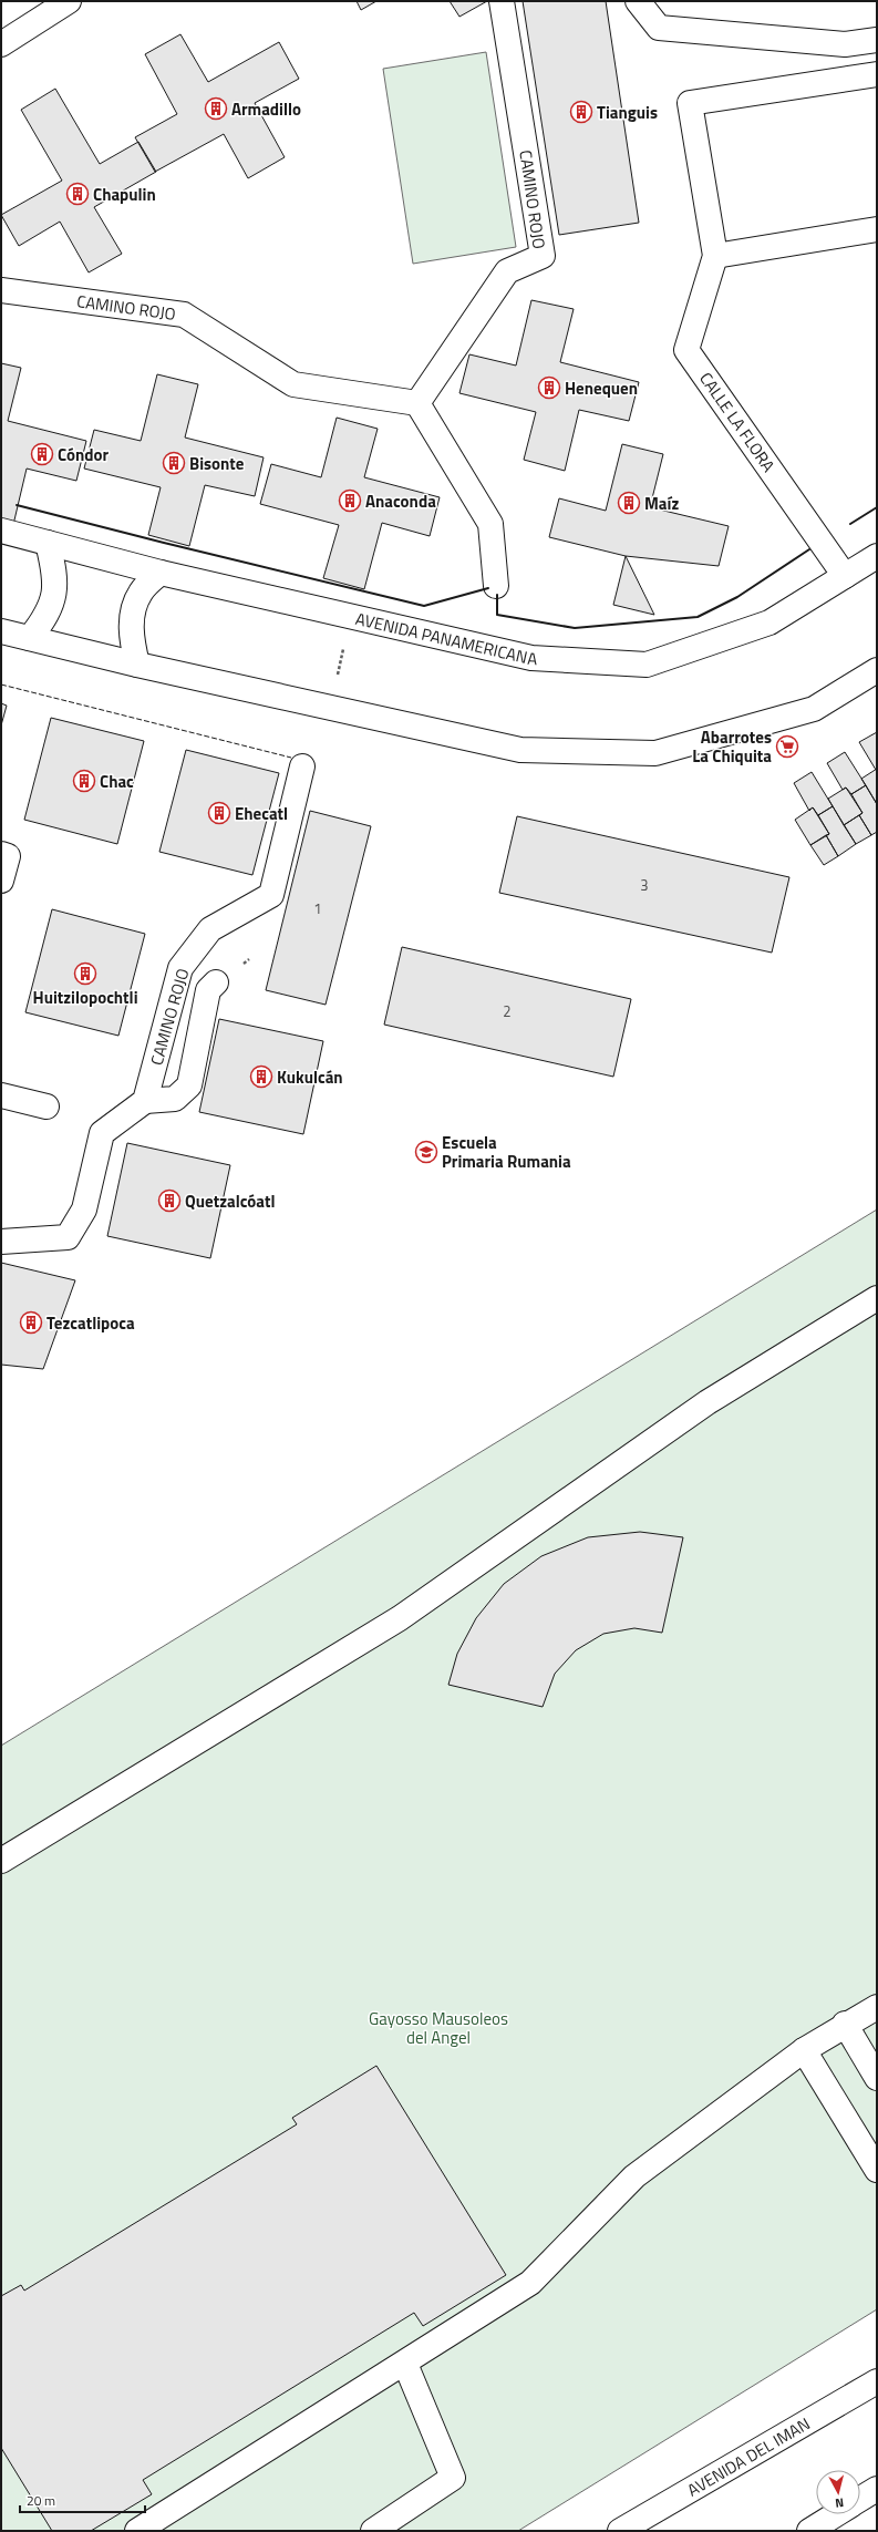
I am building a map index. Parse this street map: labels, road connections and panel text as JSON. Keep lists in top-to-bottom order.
{
  "streets": {
    "street": [
      "CAMINO ROJO",
      "CALLE LA FLORA",
      "AVENIDA PANAMERICANA",
      "AVENIDA DEL IMAN"
    ]
  },
  "crossings": [
    ["CALLE LA FLORA", "AVENIDA PANAMERICANA"]
  ],
  "parks": ["Gayosso Mausoleos del Angel"],
  "places": {
    "building": [
      "Armadillo",
      "Tianguis",
      "Chapulin",
      "Henequen",
      "Cóndor",
      "Bisonte",
      "Anaconda",
      "Maíz",
      "Chac",
      "Ehecatl",
      "Huitzilopochtli",
      "Kukulcán",
      "Quetzalcóatl",
      "Tezcatlipoca"
    ],
    "supermarket": ["Abarrotes La Chiquita"],
    "school or university": ["Escuela Primaria Rumania"]
  },
  "house_numbers": ["3", "1", "2"],
  "scale_bar": "20 m",
  "north": "bottom"
}
